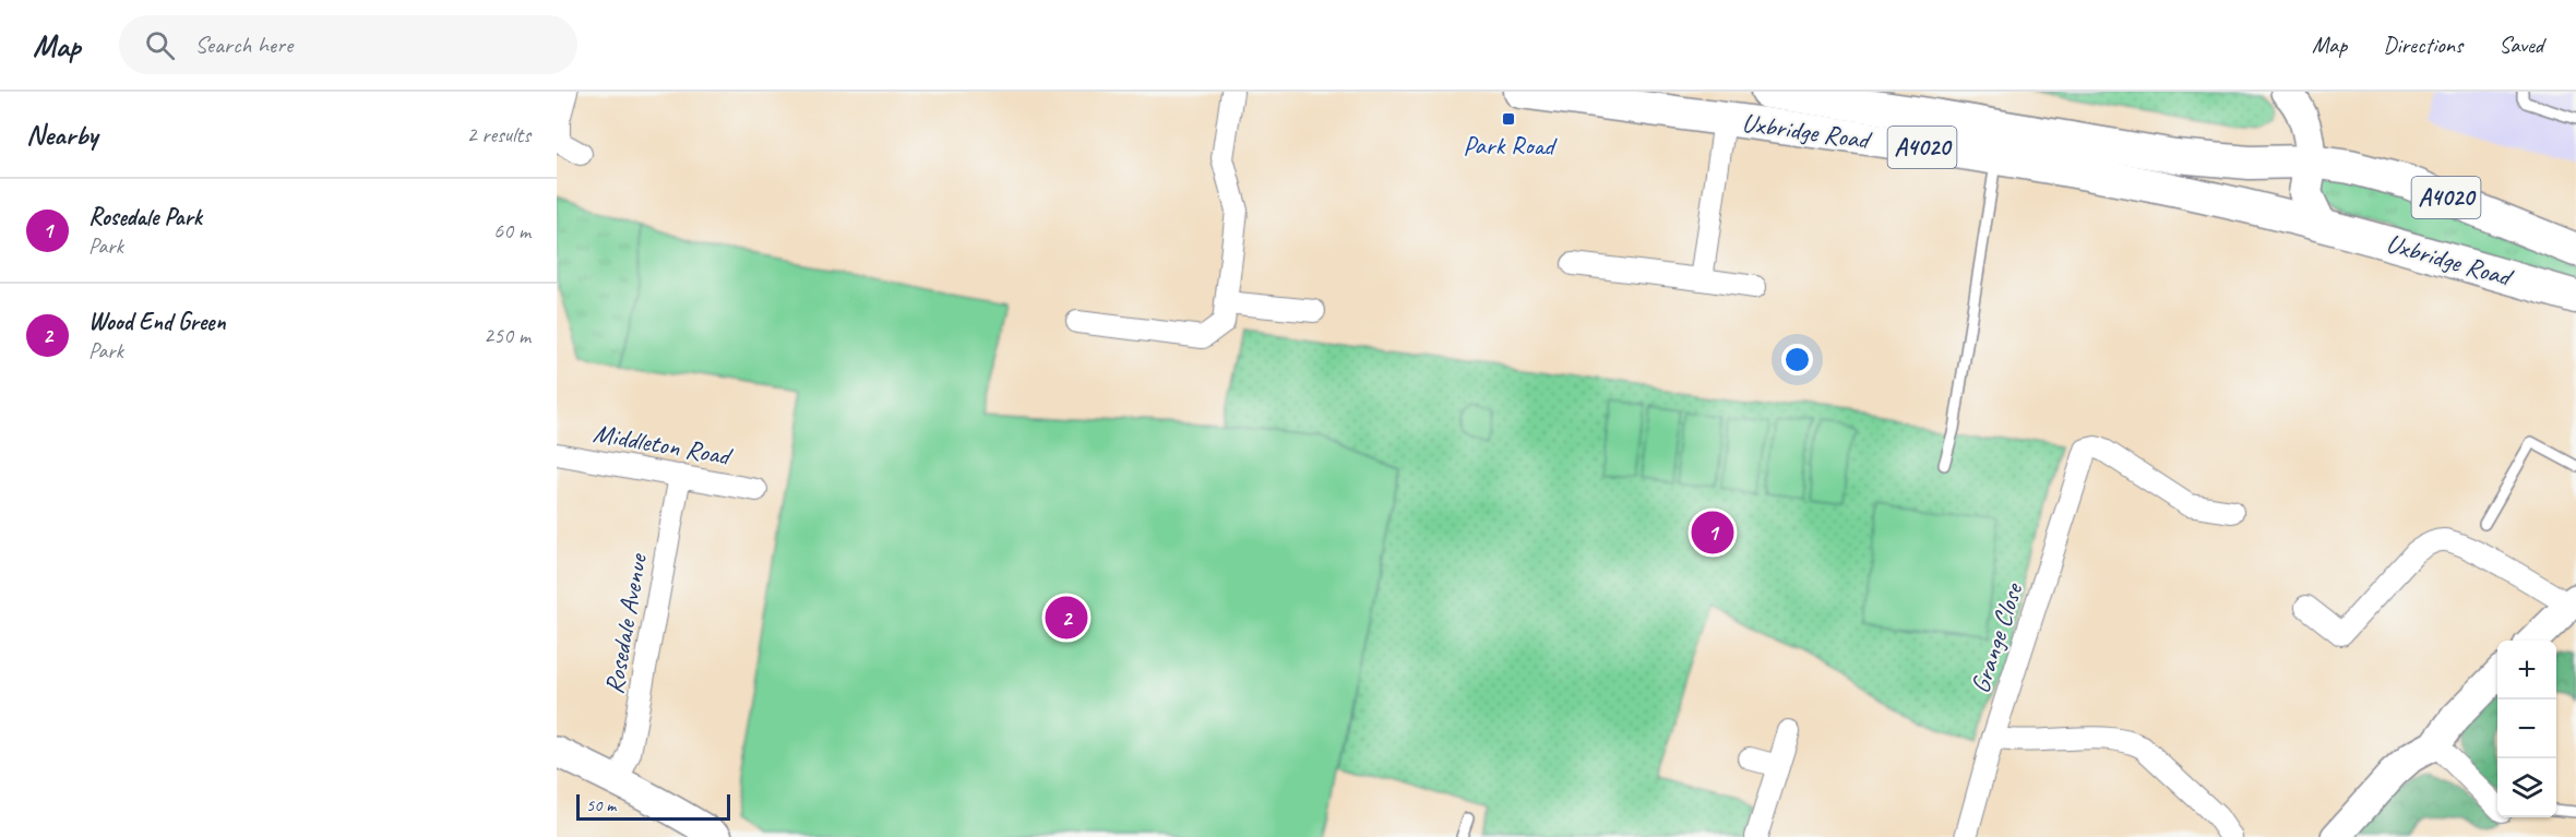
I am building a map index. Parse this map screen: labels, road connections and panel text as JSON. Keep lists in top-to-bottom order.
{
  "streets": {
    "main road": ["Uxbridge Road", "A4020"],
    "street": ["Middleton Road", "Rosedale Avenue", "Grange Close"]
  },
  "crossings": [
    ["Middleton Road", "Rosedale Avenue"]
  ],
  "places": {
    "transit": ["Park Road"]
  },
  "scale_bar": "50 m",
  "page": {
    "header": "Map",
    "search": "Search here",
    "nav": ["Map", "Directions", "Saved"],
    "heading": ["Nearby", "2 results"],
    "list": [
      {
        "mark": "1",
        "name": "Rosedale Park",
        "note": "Park",
        "value": "60 m"
      },
      {
        "mark": "2",
        "name": "Wood End Green",
        "note": "Park",
        "value": "250 m"
      }
    ],
    "pins": ["1", "2"],
    "map_buttons": ["+", "−"],
    "scale": "50 m"
  }
}
